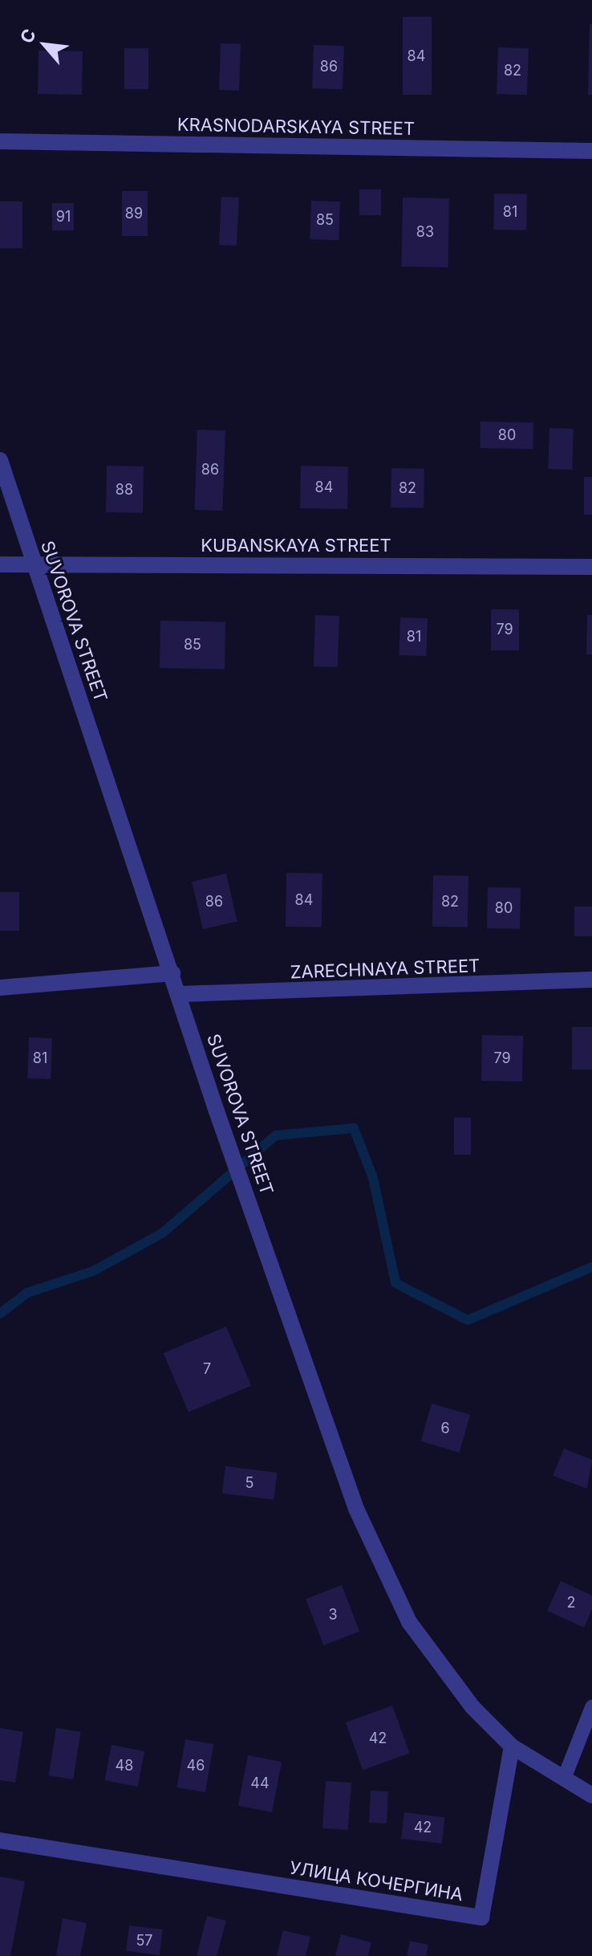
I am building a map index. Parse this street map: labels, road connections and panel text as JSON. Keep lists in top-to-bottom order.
{
  "streets": {
    "street": [
      "KRASNODARSKAYA STREET",
      "KUBANSKAYA STREET",
      "SUVOROVA STREET",
      "ZARECHNAYA STREET",
      "УЛИЦА КОЧЕРГИНА"
    ]
  },
  "crossings": [
    ["KUBANSKAYA STREET", "SUVOROVA STREET"],
    ["SUVOROVA STREET", "ZARECHNAYA STREET"],
    ["SUVOROVA STREET", "УЛИЦА КОЧЕРГИНА"]
  ],
  "house_numbers": [
    "84",
    "86",
    "82",
    "81",
    "89",
    "91",
    "85",
    "83",
    "80",
    "86",
    "84",
    "82",
    "88",
    "79",
    "81",
    "85",
    "84",
    "86",
    "82",
    "80",
    "81",
    "79",
    "7",
    "6",
    "5",
    "2",
    "3",
    "42",
    "48",
    "46",
    "44",
    "42",
    "57"
  ],
  "north": "top left"
}
